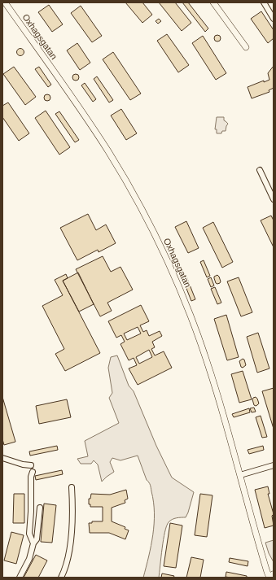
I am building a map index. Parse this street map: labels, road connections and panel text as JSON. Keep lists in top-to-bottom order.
{
  "streets": {
    "street": ["Oxhagsgatan"]
  }
}
